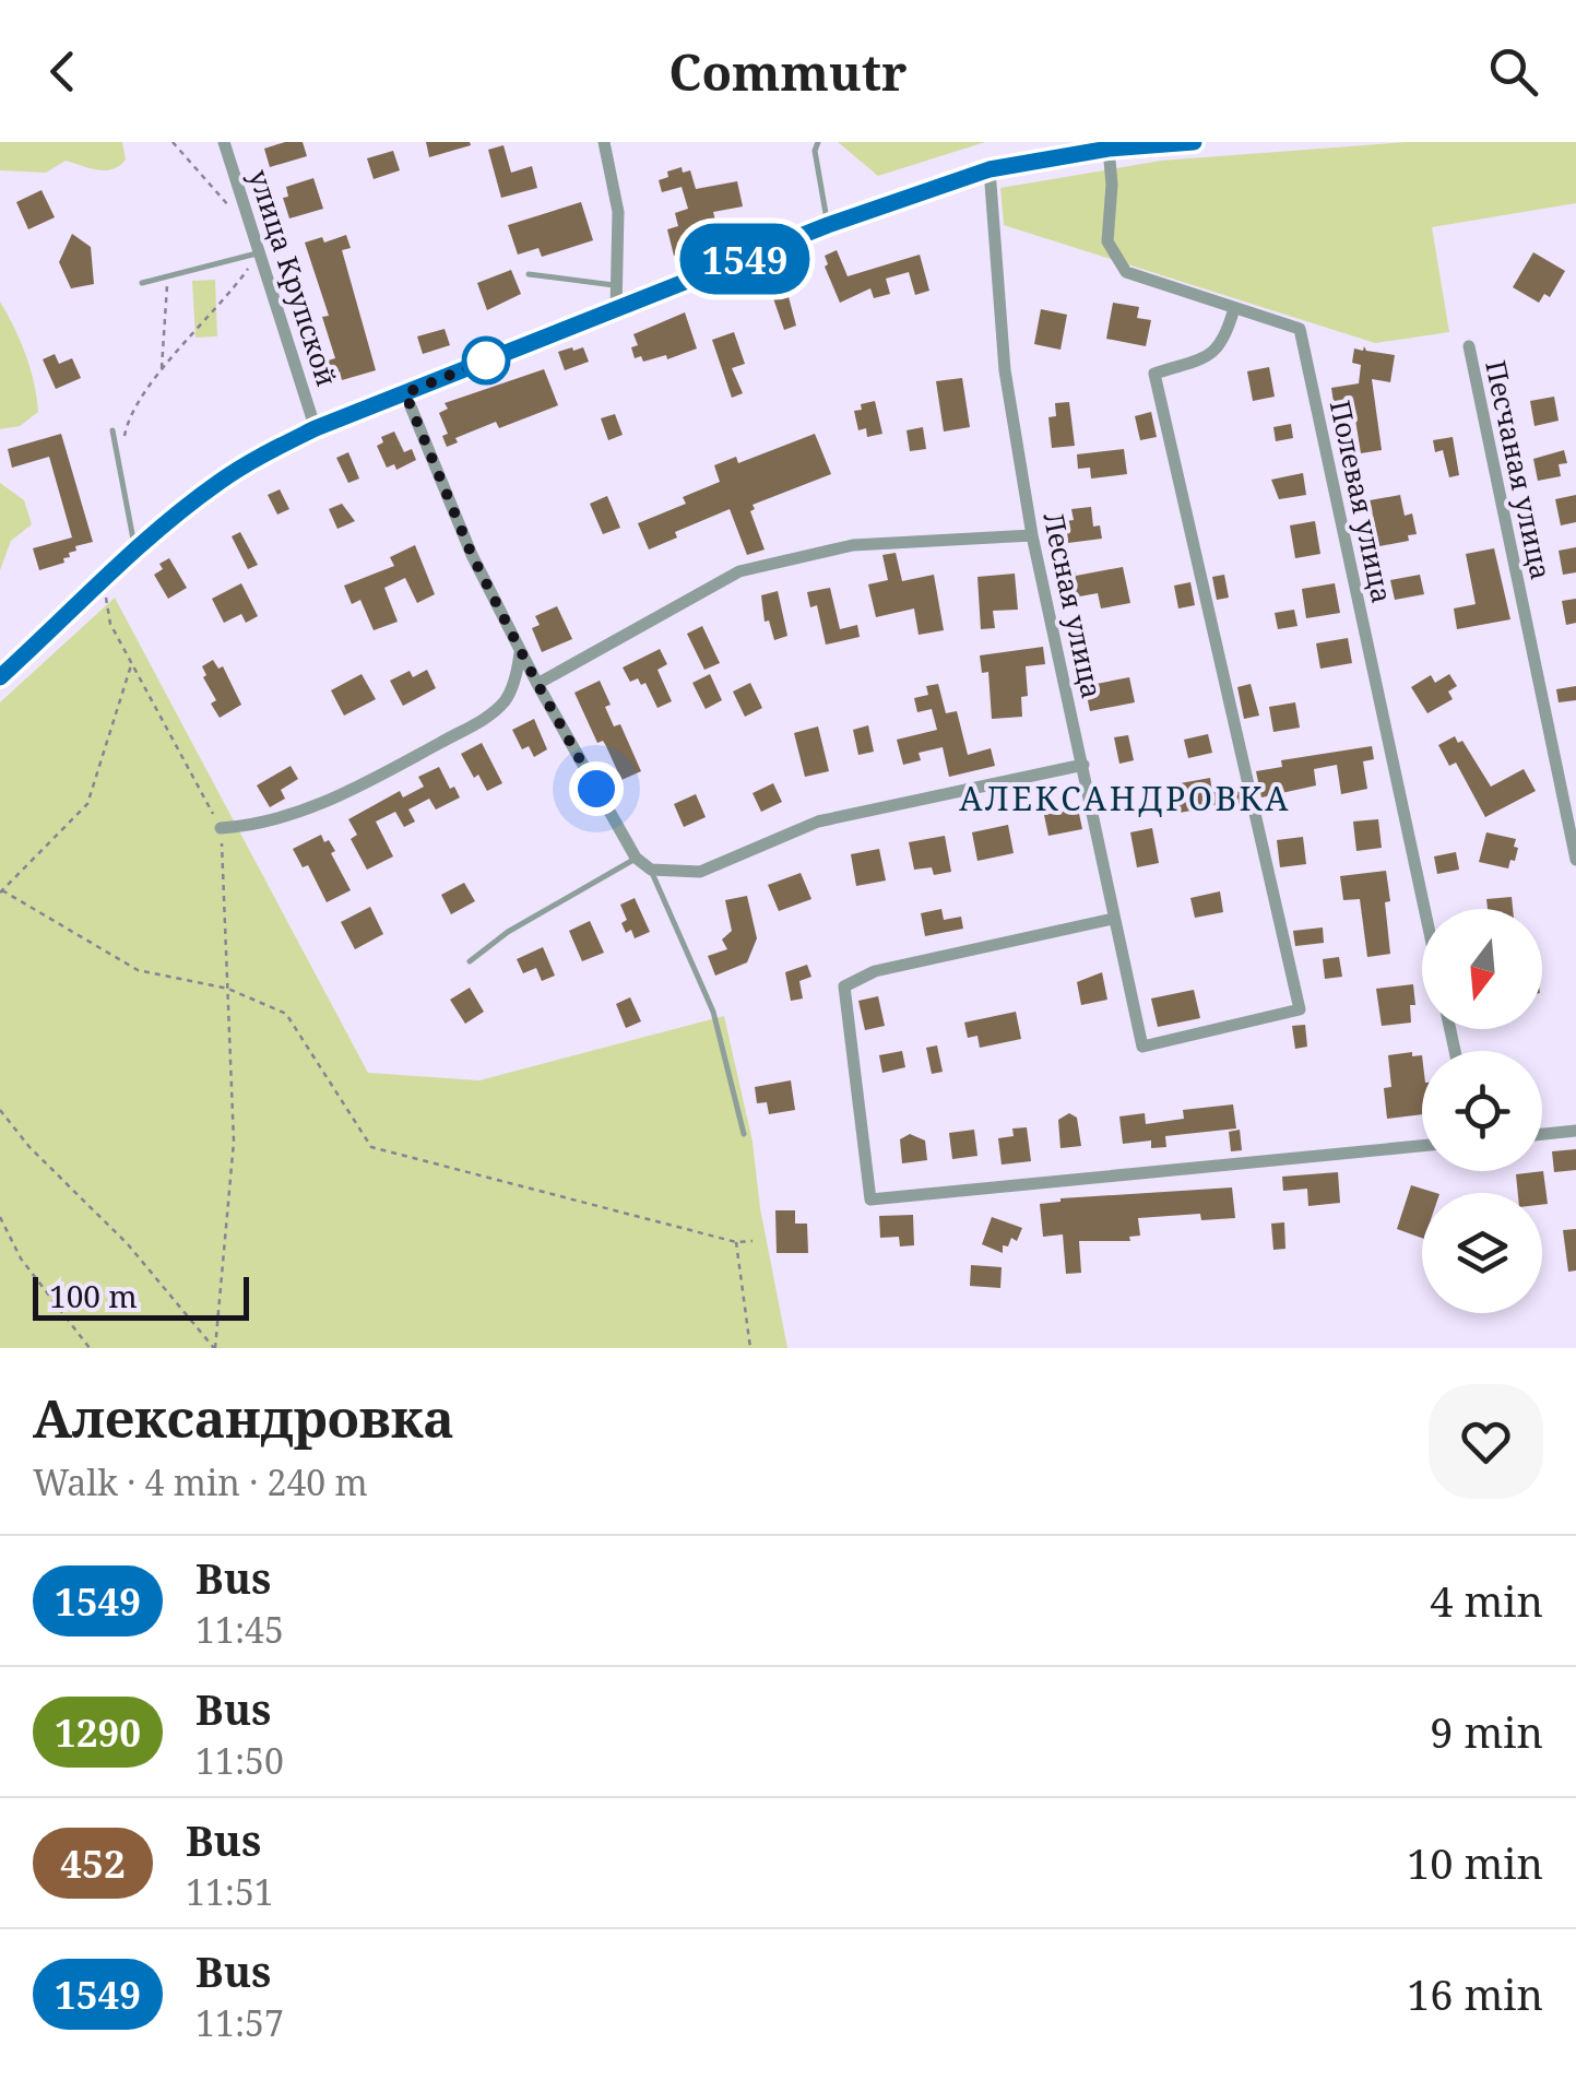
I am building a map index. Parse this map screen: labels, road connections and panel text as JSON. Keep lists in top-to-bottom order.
{
  "streets": {
    "street": [
      "улица Крупской",
      "Песчаная улица",
      "Полевая улица",
      "Лесная улица"
    ]
  },
  "crossings": [
    ["Полевая улица", "Лесная улица"]
  ],
  "districts": ["АЛЕКСАНДРОВКА"],
  "lines": ["bus line 1549"],
  "scale_bar": "100 m",
  "north": "bottom",
  "page": {
    "header": "Commutr",
    "on_map": "1549",
    "scale": "100 m",
    "heading": ["Александровка", "Walk · 4 min · 240 m"],
    "list": [
      {
        "mark": "1549",
        "name": "Bus",
        "note": "11:45",
        "value": "4 min"
      },
      {
        "mark": "1290",
        "name": "Bus",
        "note": "11:50",
        "value": "9 min"
      },
      {
        "mark": "452",
        "name": "Bus",
        "note": "11:51",
        "value": "10 min"
      },
      {
        "mark": "1549",
        "name": "Bus",
        "note": "11:57",
        "value": "16 min"
      }
    ]
  }
}
